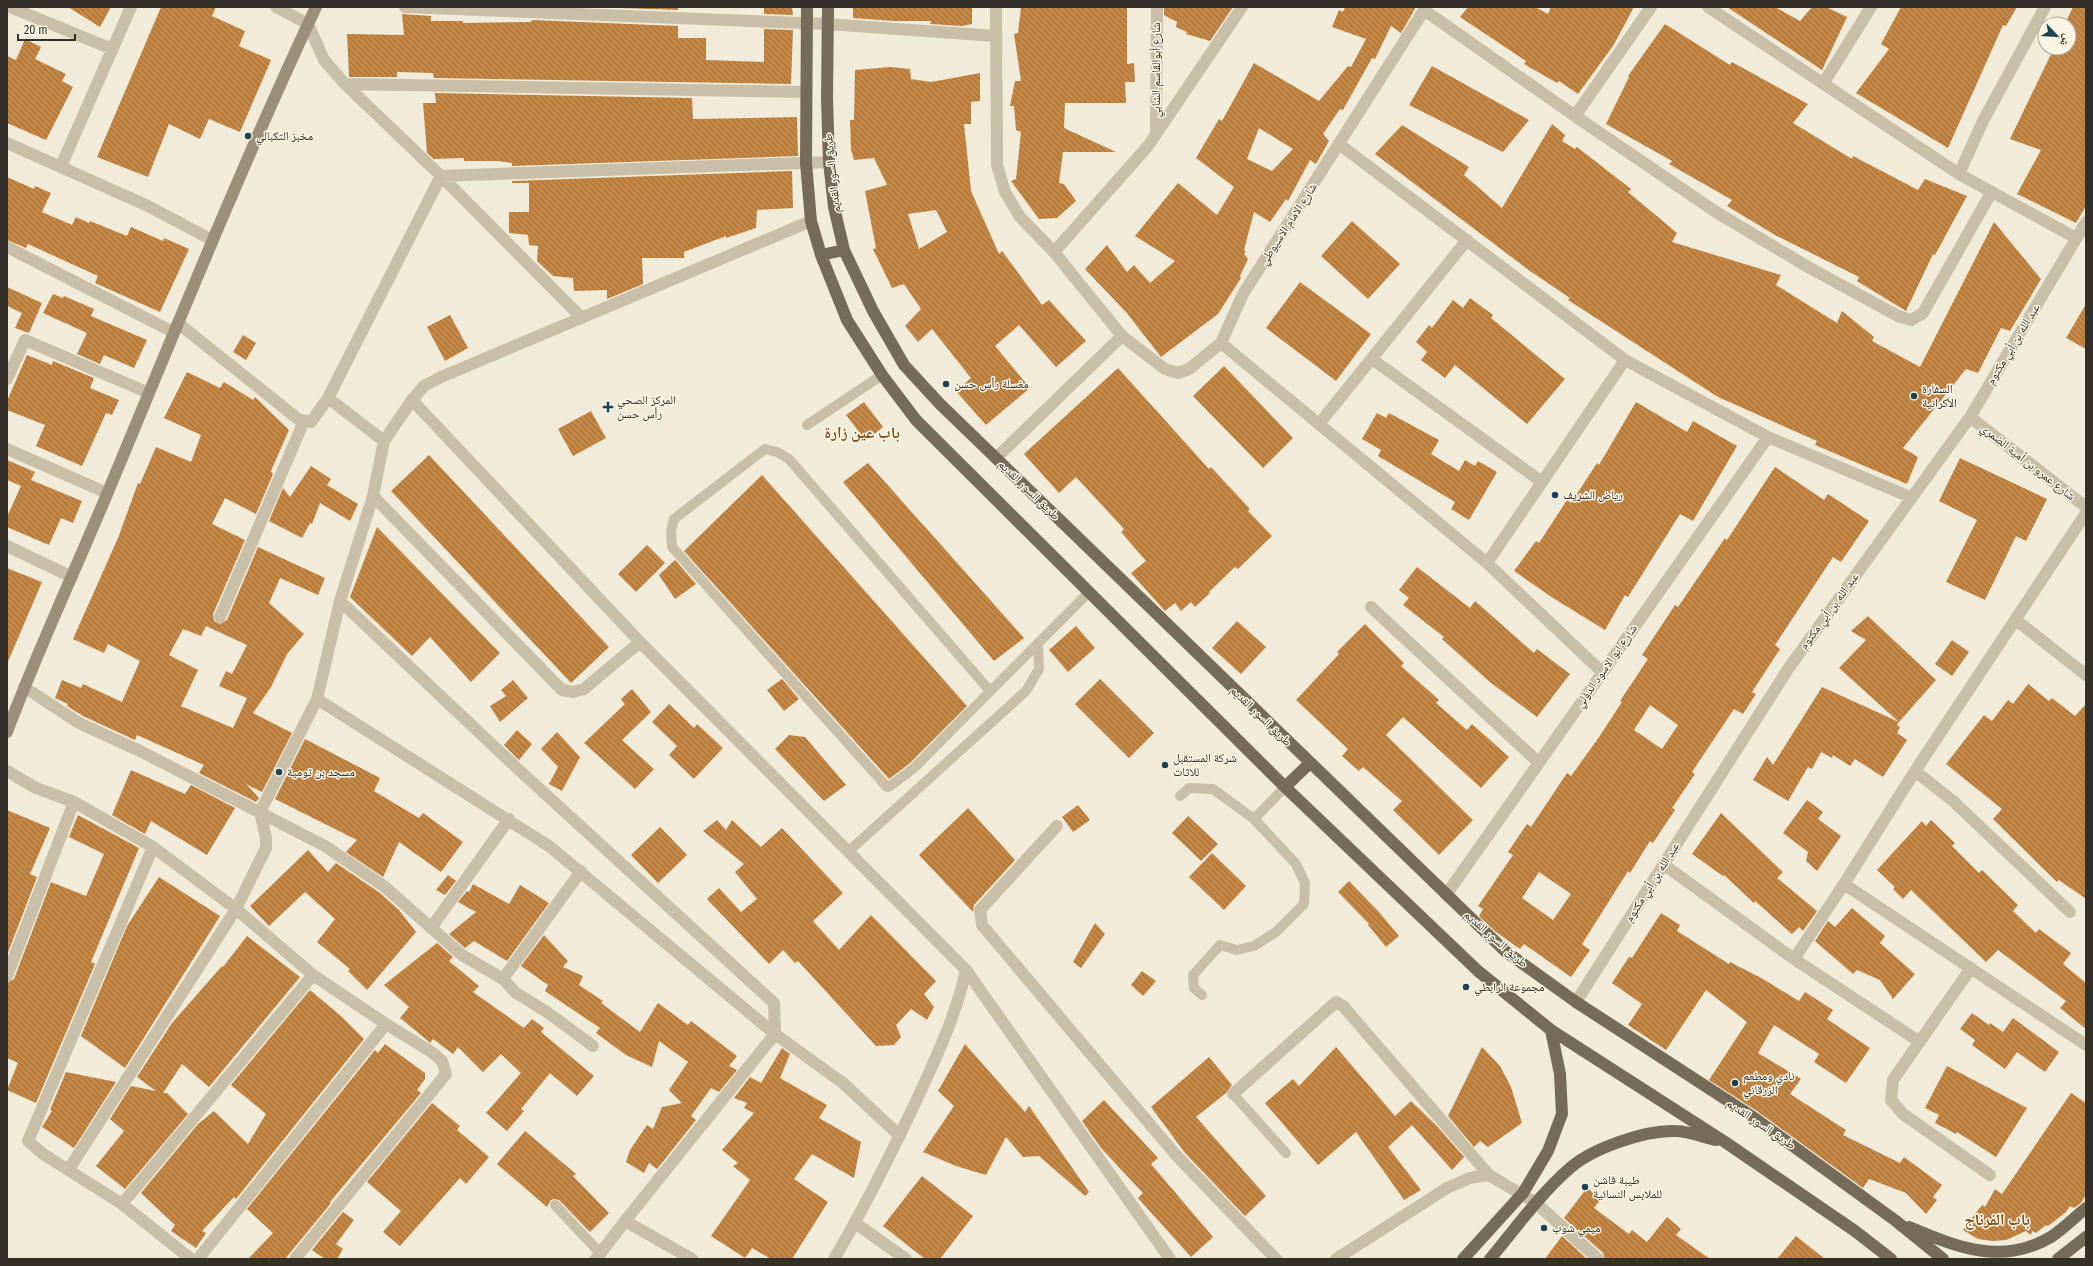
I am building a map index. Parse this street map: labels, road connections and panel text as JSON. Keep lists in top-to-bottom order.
{
  "streets": {
    "main road": ["طريق السور القديم"],
    "street": [
      "شارع أبوالقاسم الشابي",
      "شارع الامام الاسيوطي",
      "عبد الله بن أبي مكتوم",
      "شارع عمرو بن أمية الضمري",
      "شارع ابو الاسود الدؤلي"
    ]
  },
  "crossings": [
    ["طريق السور القديم", "عبد الله بن أبي مكتوم"],
    ["طريق السور القديم", "شارع ابو الاسود الدؤلي"],
    ["عبد الله بن أبي مكتوم", "شارع عمرو بن أمية الضمري"]
  ],
  "districts": ["باب عين زارة", "باب الفرناج"],
  "places": {
    "other": [
      "مخبز التكبالي",
      "مغسلة رأس حسن",
      "السفارة الأكرانية",
      "رياض الشريف",
      "شركة المستقبل للاثات",
      "مسجد بن تومية",
      "مجموعة الرابطي",
      "نادي ومطعم الزرقاني",
      "طيبة فاشن للملابس النسائية",
      "ميمي شوب"
    ],
    "health": ["المركز الصحي رأس حسن"]
  },
  "scale_bar": "20 m",
  "north": "bottom right"
}
